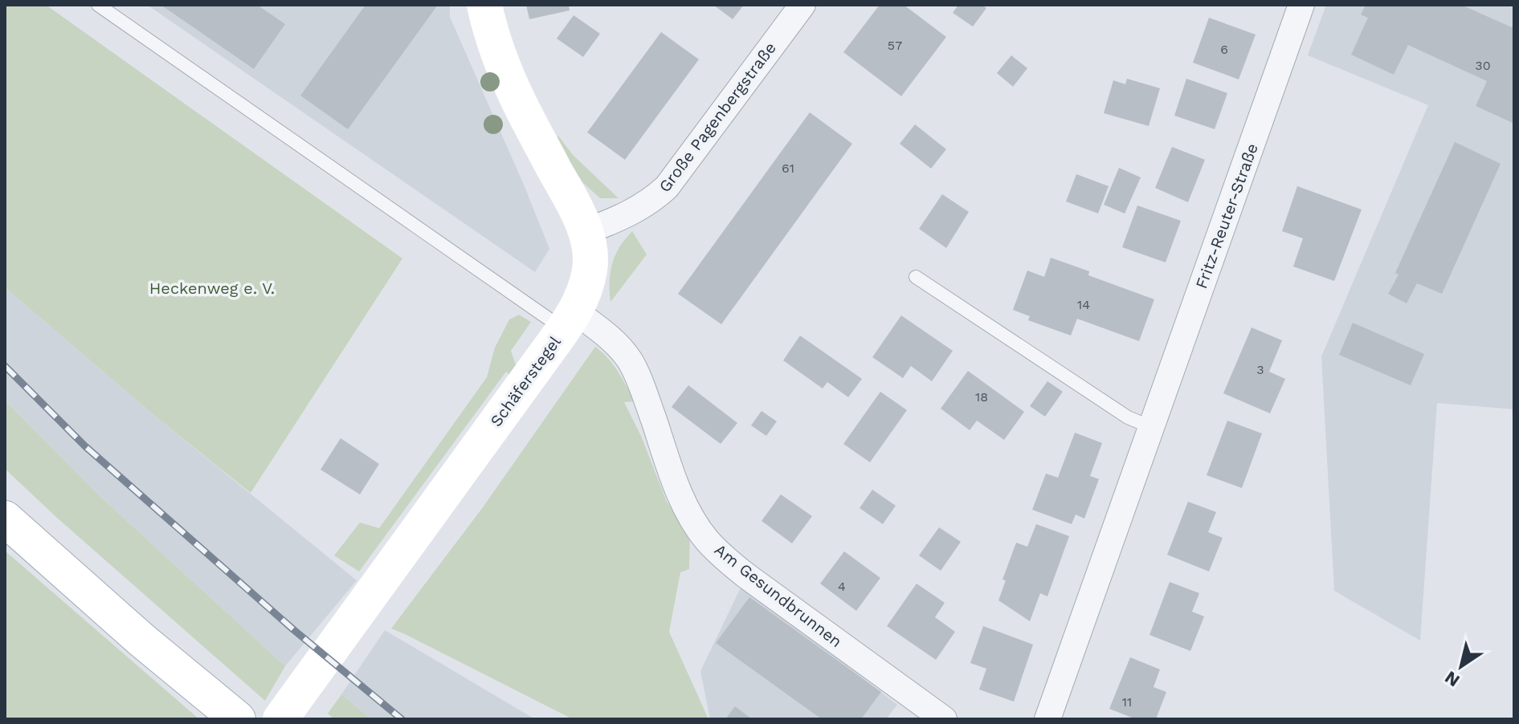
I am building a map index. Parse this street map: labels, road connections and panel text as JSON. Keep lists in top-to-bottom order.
{
  "streets": {
    "main road": ["Schäferstegel"],
    "street": ["Große Pagenbergstraße", "Fritz-Reuter-Straße", "Am Gesundbrunnen"]
  },
  "crossings": [
    ["Große Pagenbergstraße", "Schäferstegel"],
    ["Schäferstegel", "Am Gesundbrunnen"]
  ],
  "parks": ["Heckenweg e. V."],
  "house_numbers": [
    "57",
    "6",
    "30",
    "61",
    "14",
    "3",
    "18",
    "4",
    "11"
  ],
  "north": "bottom left"
}
